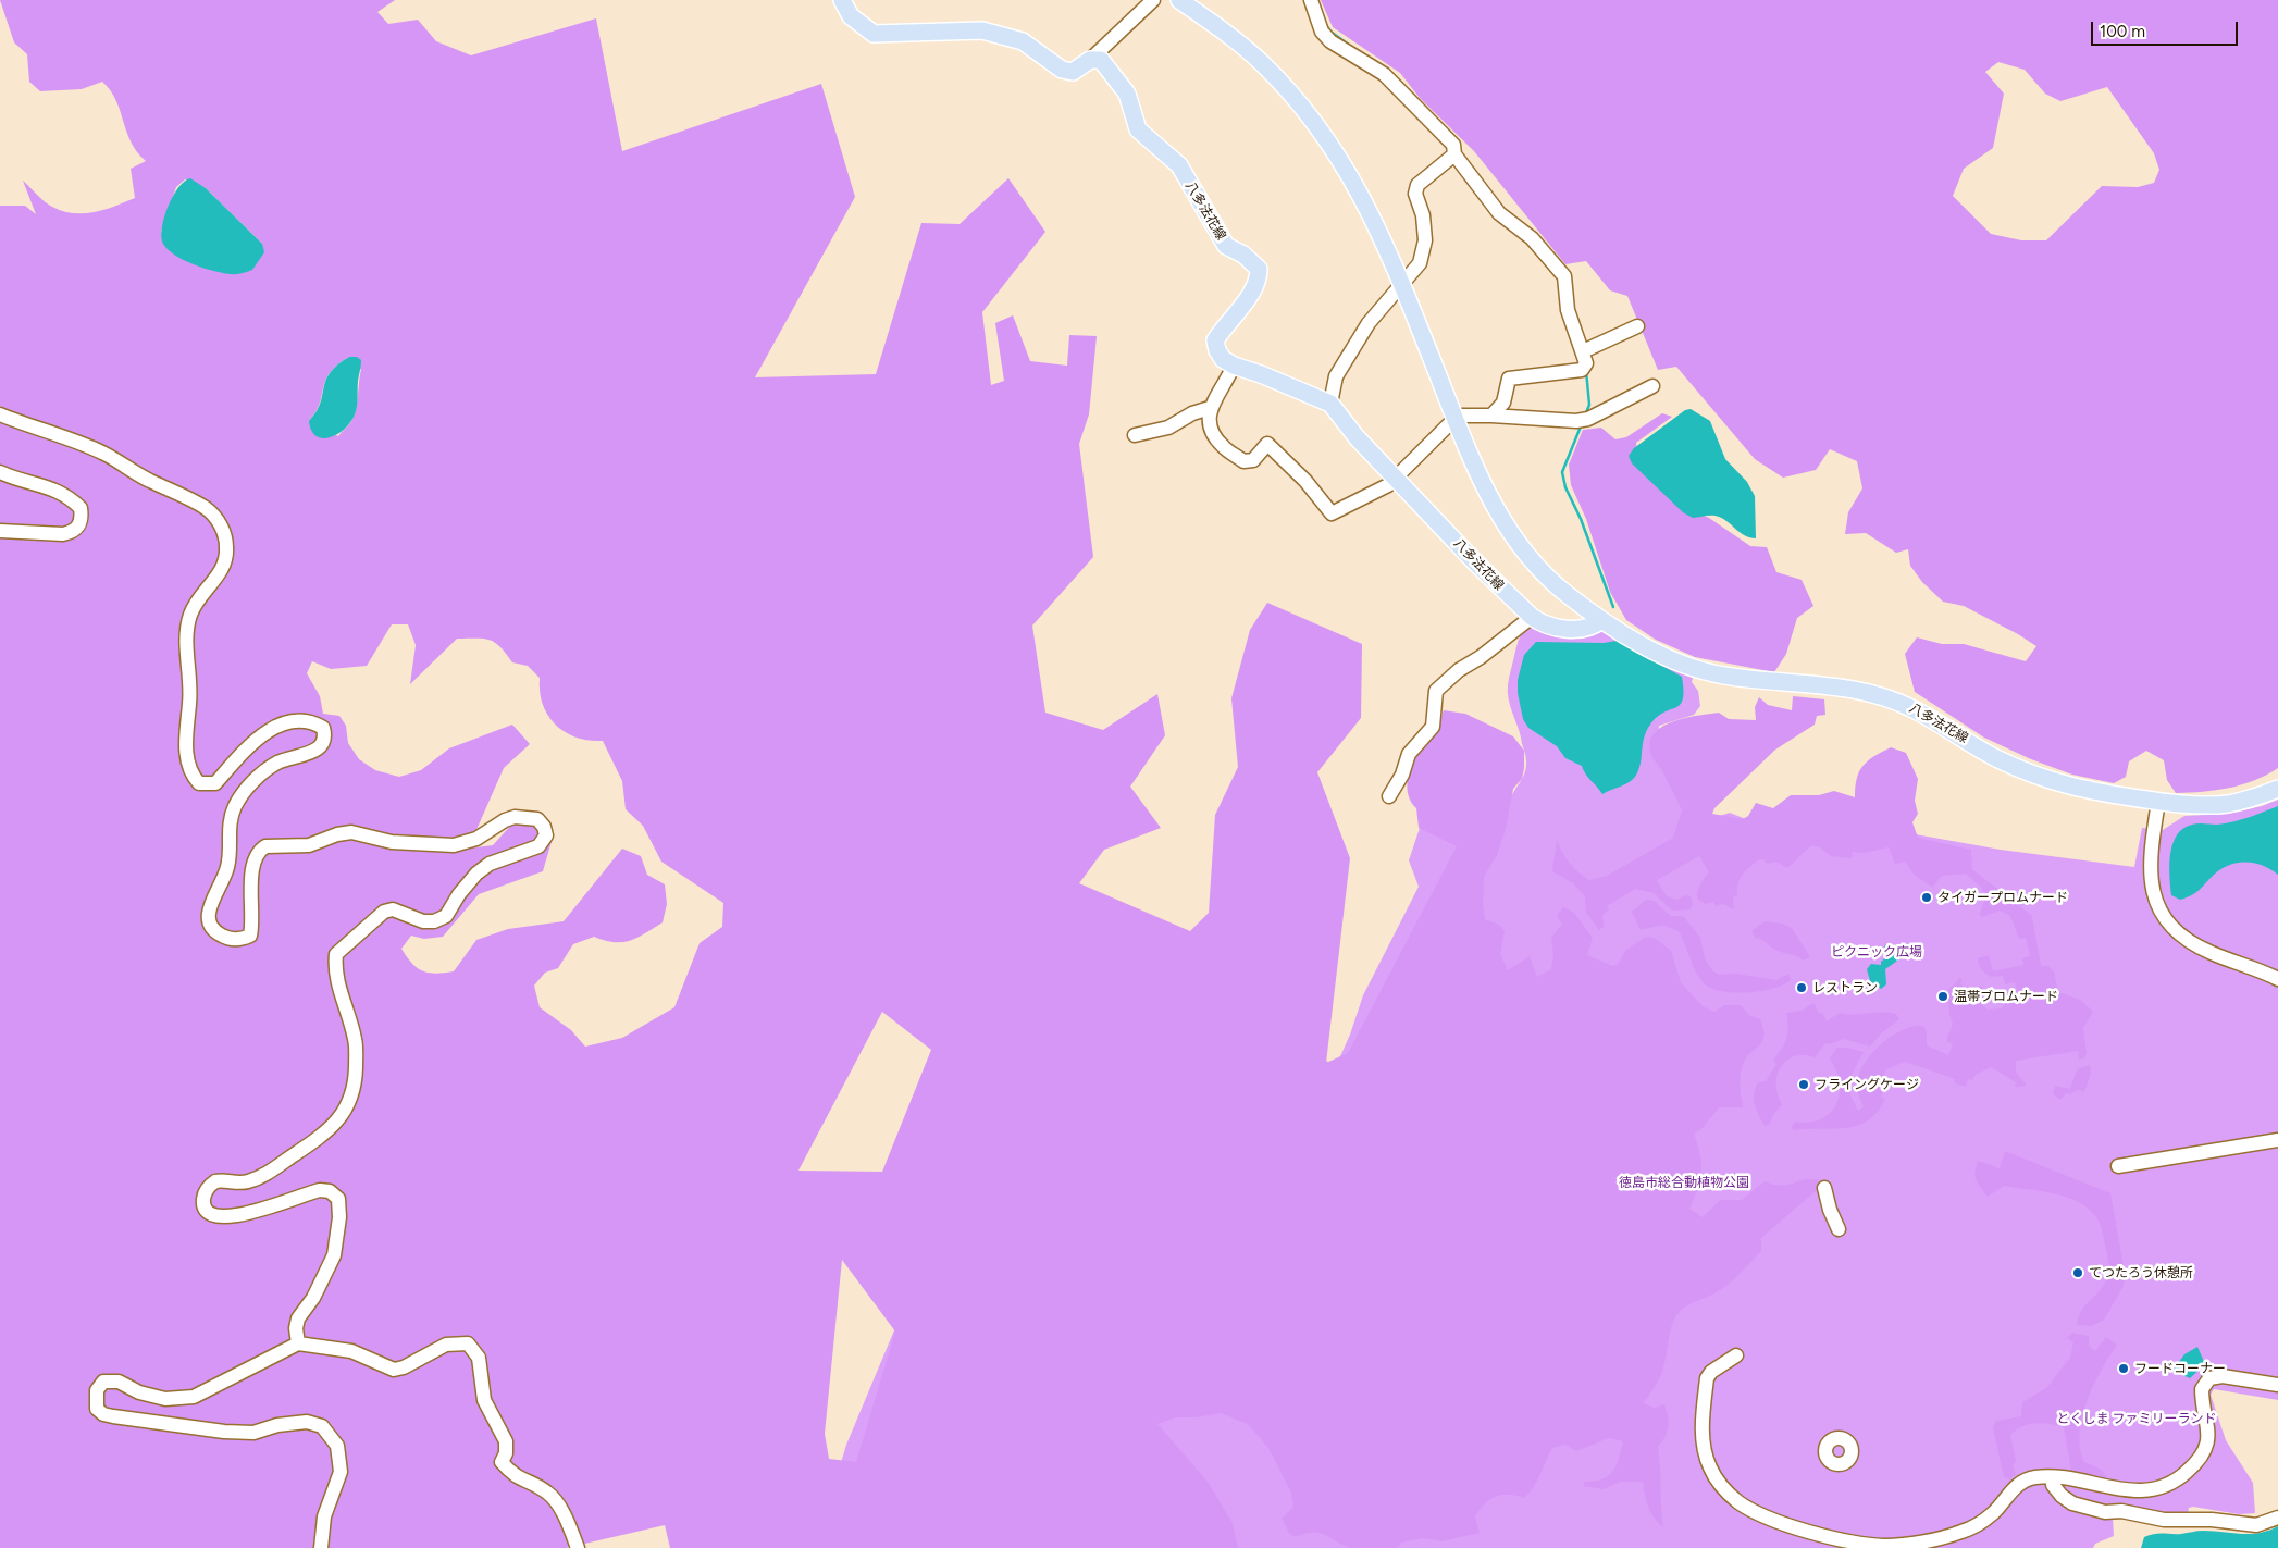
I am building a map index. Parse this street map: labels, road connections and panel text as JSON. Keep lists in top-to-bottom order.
{
  "streets": {
    "main road": ["八多法花線"]
  },
  "parks": ["ピクニック広場", "徳島市総合動植物公園", "とくしま ファミリーランド"],
  "places": [
    "タイガープロムナード",
    "レストラン",
    "温帯ブロムナード",
    "フライングケージ",
    "てつたろう休憩所",
    "フードコーナー"
  ],
  "scale_bar": "100 m"
}
